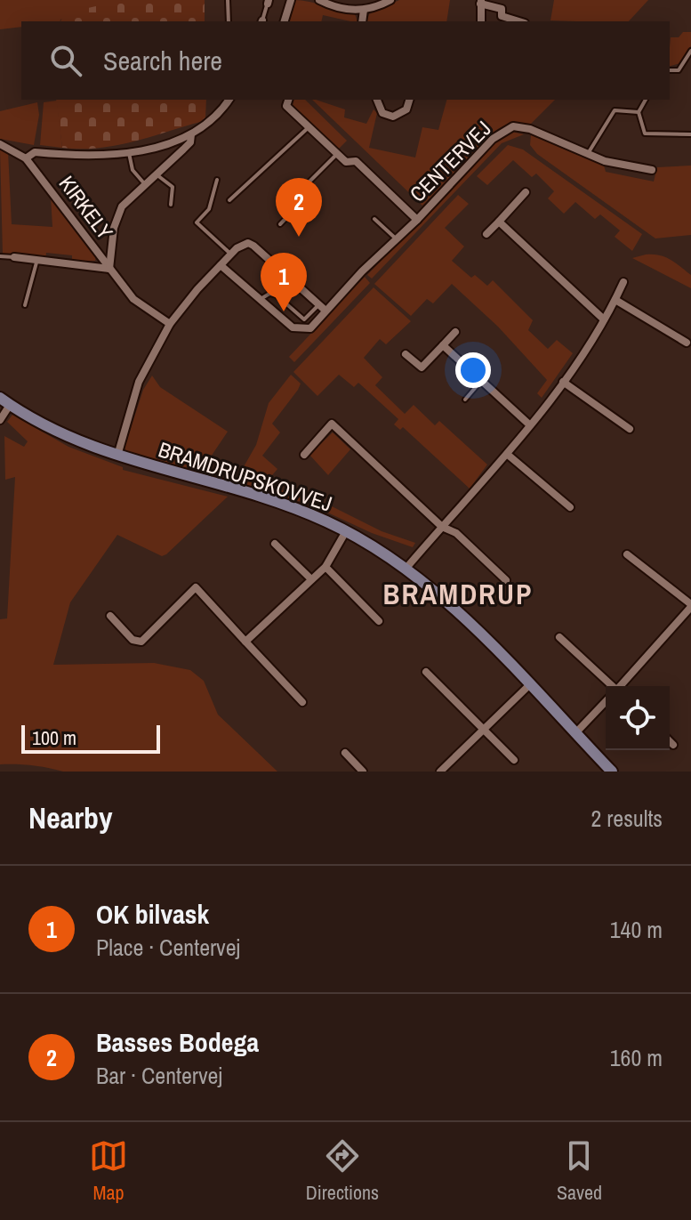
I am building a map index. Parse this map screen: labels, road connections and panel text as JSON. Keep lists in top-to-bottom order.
{
  "streets": {
    "street": ["CENTERVEJ", "KIRKELY", "BRAMDRUPSKOVVEJ"]
  },
  "districts": ["BRAMDRUP"],
  "scale_bar": "100 m",
  "page": {
    "search": "Search here",
    "pins": ["2", "1"],
    "scale": "100 m",
    "heading": ["Nearby", "2 results"],
    "list": [
      {
        "mark": "1",
        "name": "OK bilvask",
        "note": "Place · Centervej",
        "value": "140 m"
      },
      {
        "mark": "2",
        "name": "Basses Bodega",
        "note": "Bar · Centervej",
        "value": "160 m"
      }
    ],
    "nav": ["Map", "Directions", "Saved"]
  }
}
